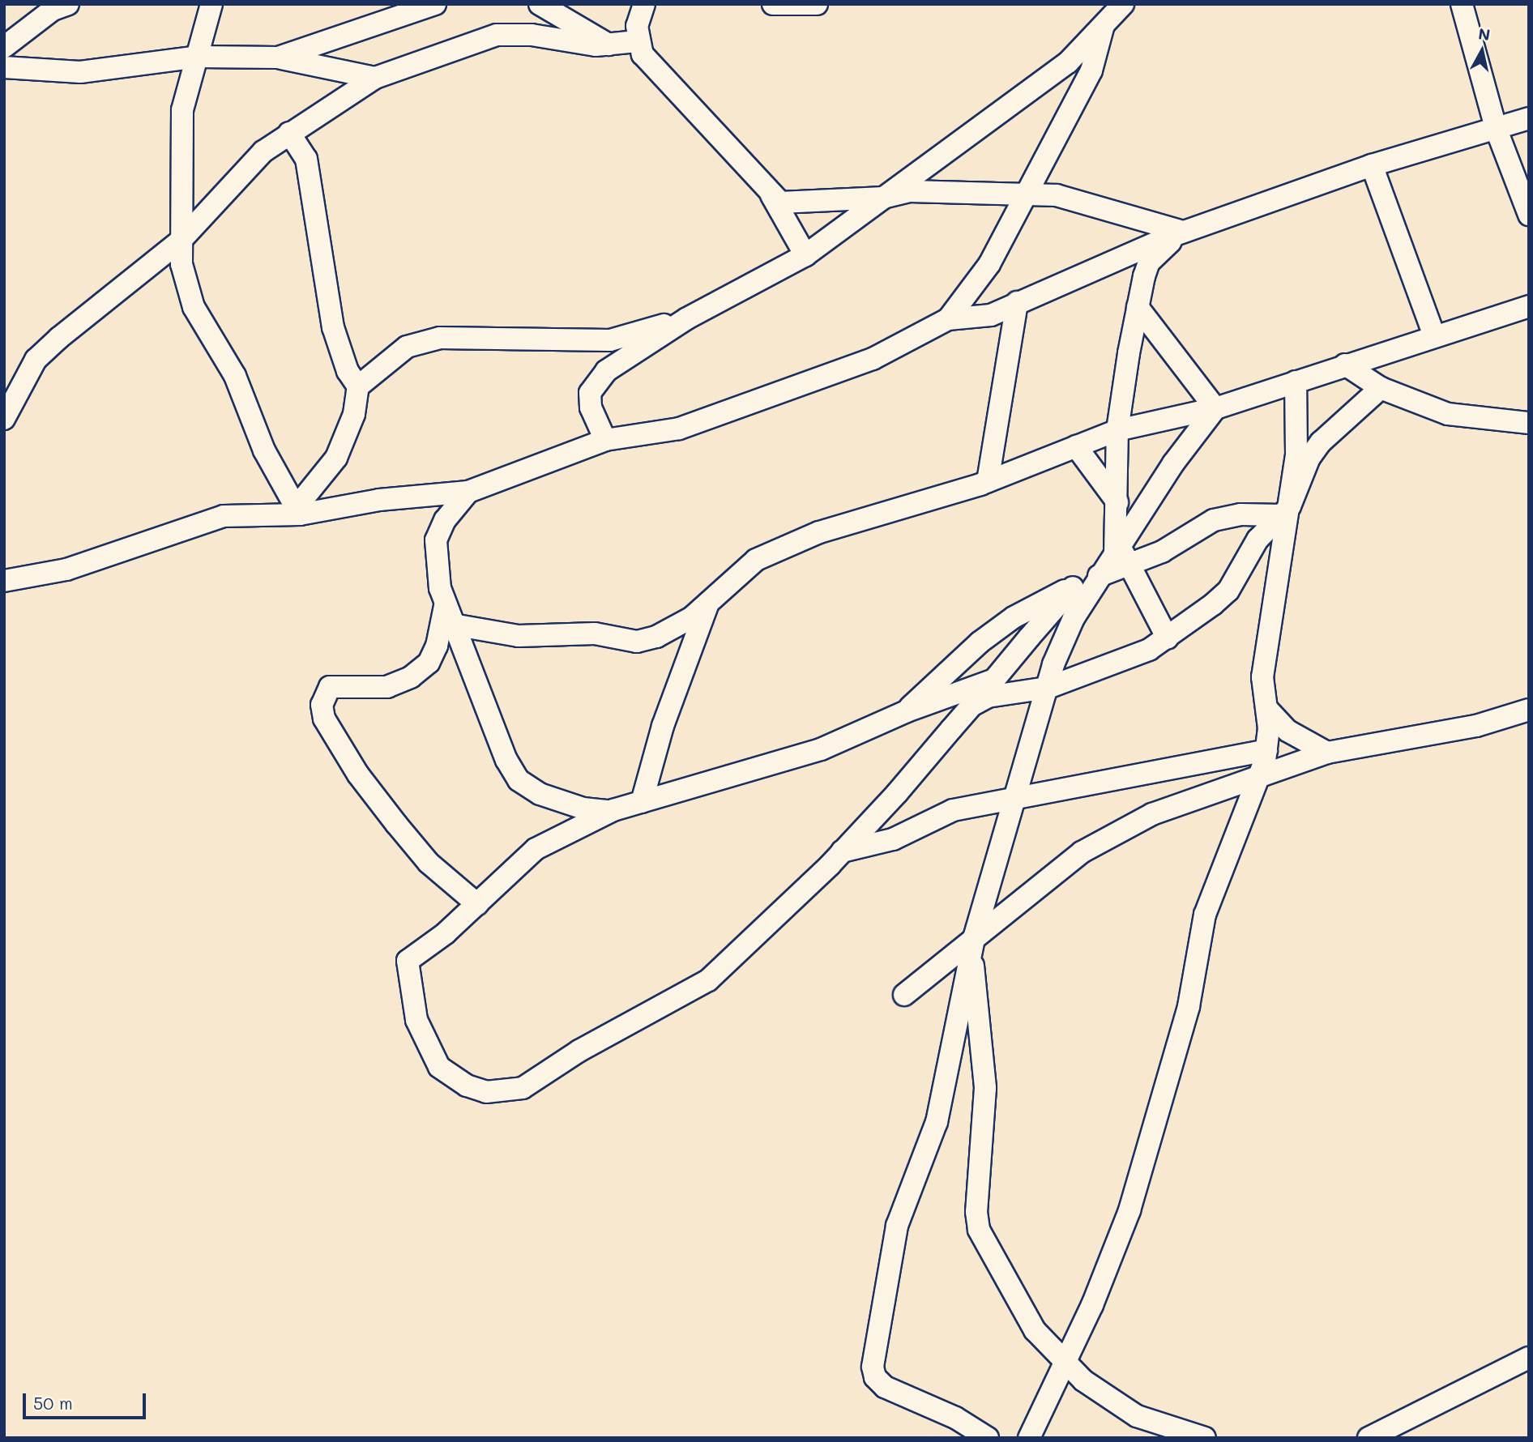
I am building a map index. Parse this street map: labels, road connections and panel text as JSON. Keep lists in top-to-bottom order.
{
  "scale_bar": "50 m",
  "north": "top"
}
